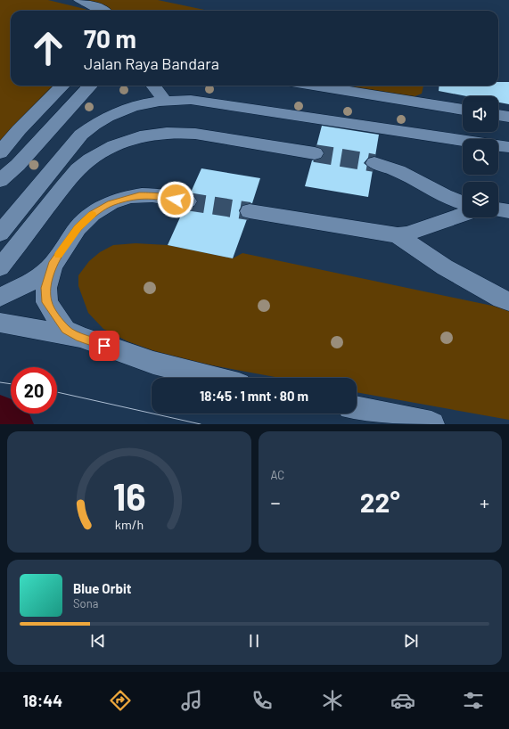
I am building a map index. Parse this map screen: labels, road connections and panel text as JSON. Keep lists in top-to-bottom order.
{
  "page": {
    "turn": ["70 m", "Jalan Raya Bandara"],
    "limit": "20",
    "trip": "18:45 · 1 mnt · 80 m",
    "tile": "AC",
    "heat": ["−", "22°", "+"],
    "song": ["Blue Orbit", "Sona"],
    "tabs": "18:44",
    "gauge": ["16", "km/h"]
  }
}
